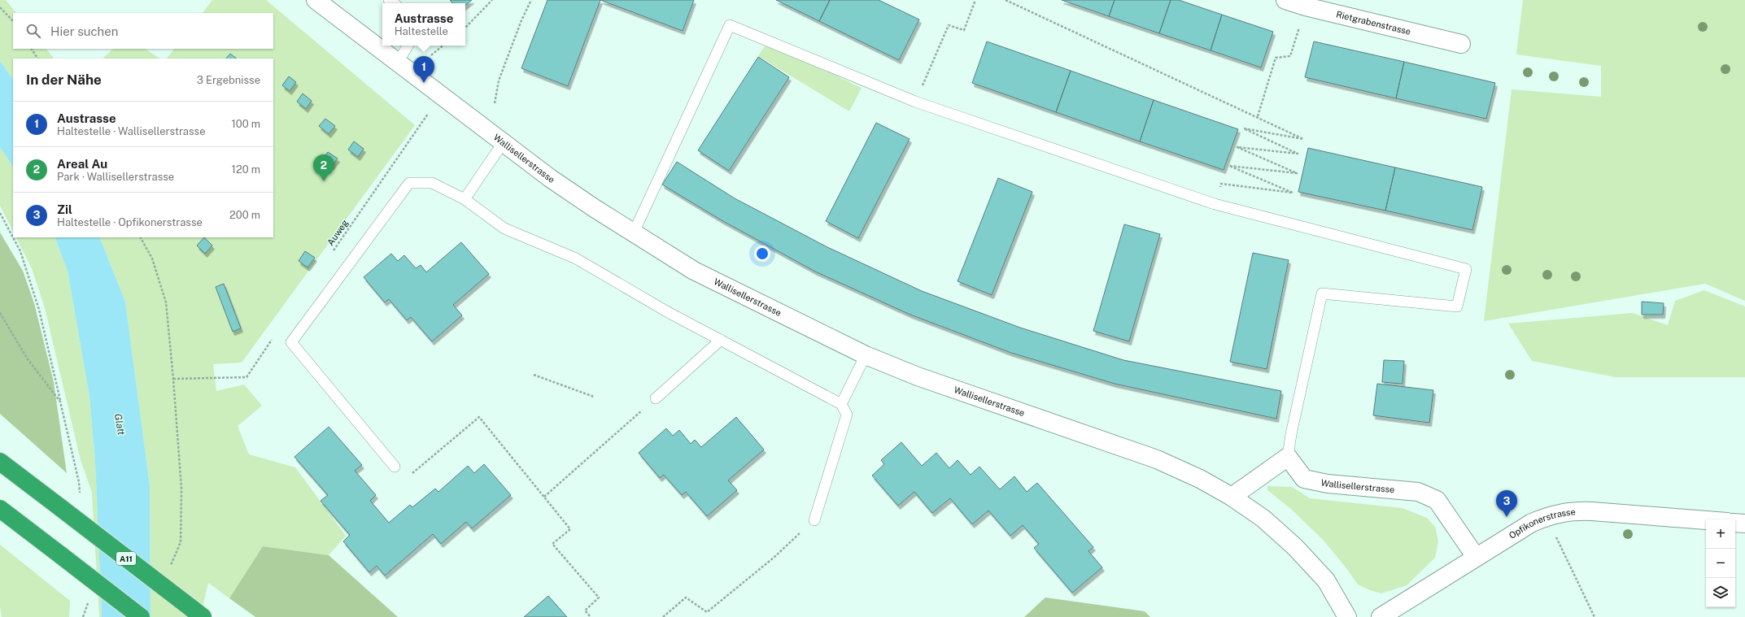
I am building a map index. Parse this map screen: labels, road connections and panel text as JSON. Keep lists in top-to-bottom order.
{
  "streets": {
    "highway": ["A11"],
    "main road": ["Rietgrabenstrasse", "Wallisellerstrasse", "Opfikonerstrasse"],
    "path": ["Auweg"]
  },
  "crossings": [
    ["Wallisellerstrasse", "Auweg"],
    ["Wallisellerstrasse", "Opfikonerstrasse"]
  ],
  "water": ["Glatt"],
  "page": {
    "popup": ["Austrasse", "Haltestelle"],
    "search": "Hier suchen",
    "pins": ["1", "2", "3"],
    "heading": ["In der Nähe", "3 Ergebnisse"],
    "list": [
      {
        "mark": "1",
        "name": "Austrasse",
        "note": "Haltestelle · Wallisellerstrasse",
        "value": "100 m"
      },
      {
        "mark": "2",
        "name": "Areal Au",
        "note": "Park · Wallisellerstrasse",
        "value": "120 m"
      },
      {
        "mark": "3",
        "name": "Zil",
        "note": "Haltestelle · Opfikonerstrasse",
        "value": "200 m"
      }
    ],
    "map_buttons": ["+", "−"]
  }
}
